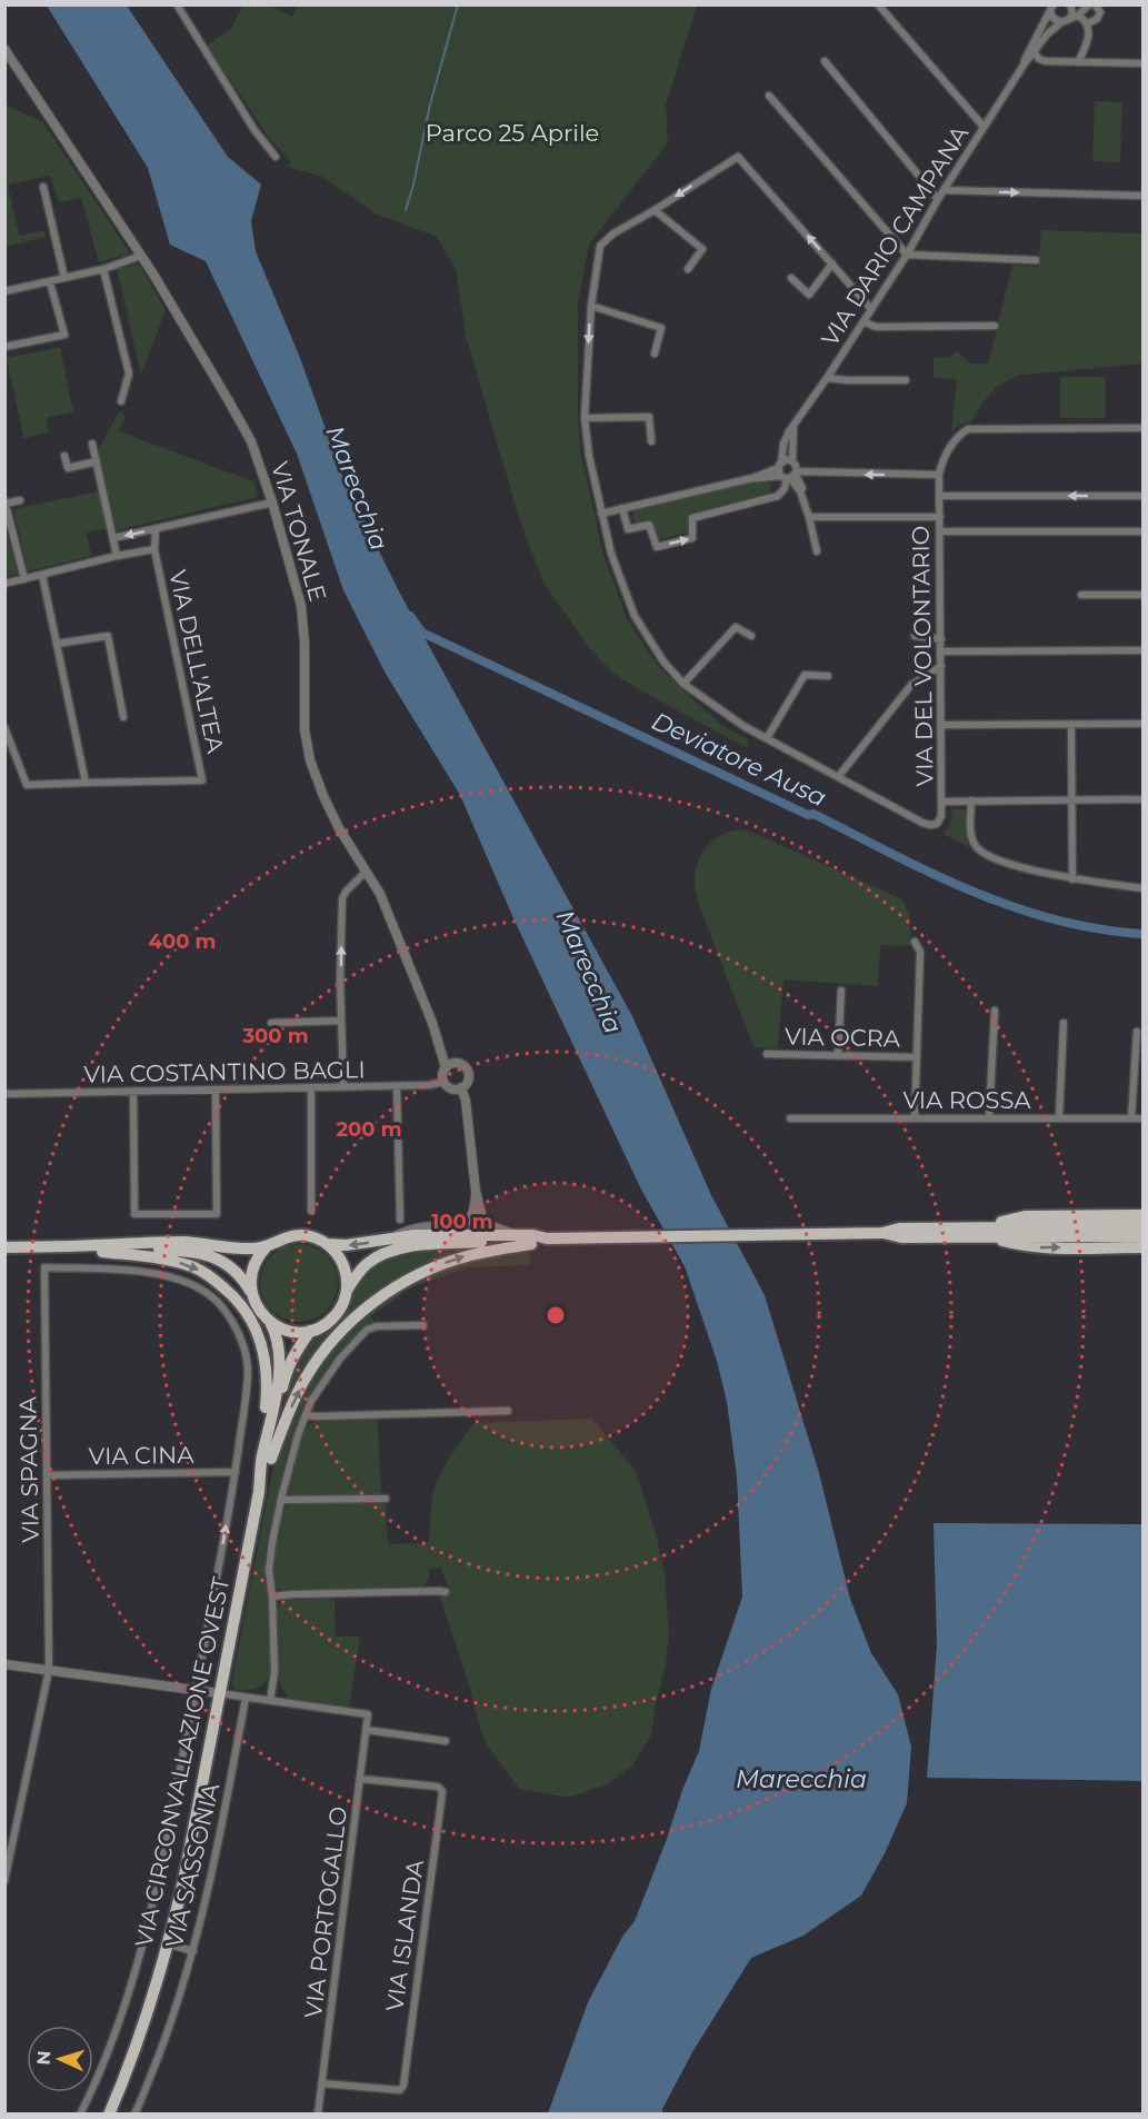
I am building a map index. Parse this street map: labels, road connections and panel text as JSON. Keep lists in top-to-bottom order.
{
  "streets": {
    "main road": ["VIA CIRCONVALLAZIONE OVEST"],
    "street": [
      "VIA DARIO CAMPANA",
      "VIA TONALE",
      "VIA DEL VOLONTARIO",
      "VIA DELL'ALTEA",
      "VIA OCRA",
      "VIA COSTANTINO BAGLI",
      "VIA ROSSA",
      "VIA CINA",
      "VIA SPAGNA",
      "VIA SASSONIA",
      "VIA PORTOGALLO",
      "VIA ISLANDA"
    ]
  },
  "crossings": [
    ["VIA TONALE", "VIA COSTANTINO BAGLI"],
    ["VIA CINA", "VIA SPAGNA"],
    ["VIA PORTOGALLO", "VIA ISLANDA"]
  ],
  "water": ["Marecchia", "Deviatore Ausa"],
  "parks": ["Parco 25 Aprile"],
  "north": "left",
  "rings": [
    "400 m",
    "300 m",
    "200 m",
    "100 m"
  ]
}
